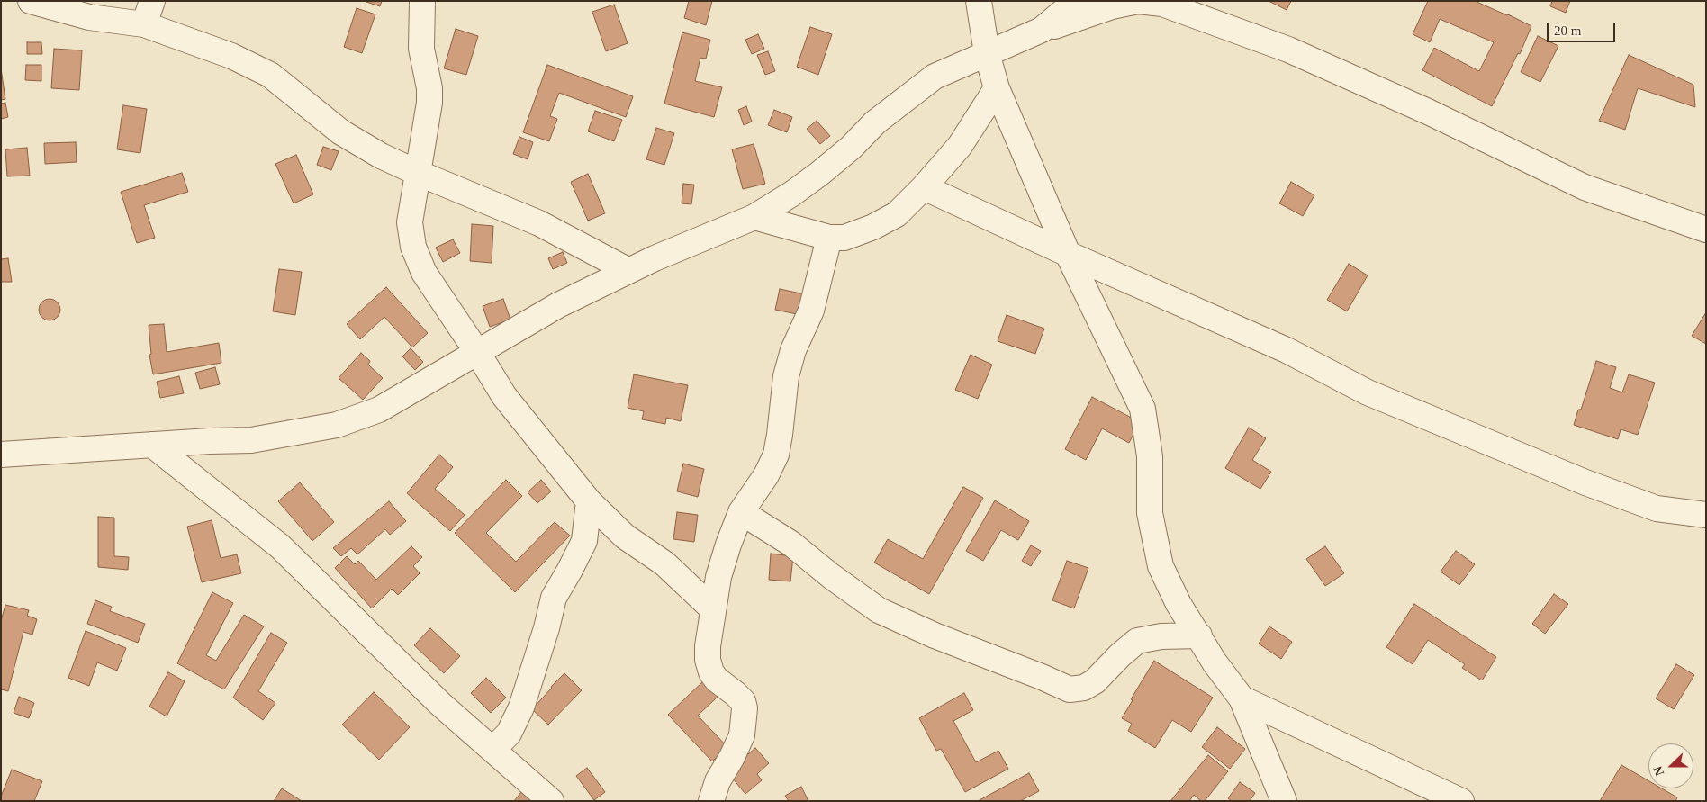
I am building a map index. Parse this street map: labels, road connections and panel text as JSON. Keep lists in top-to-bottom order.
{
  "scale_bar": "20 m",
  "north": "left"
}
